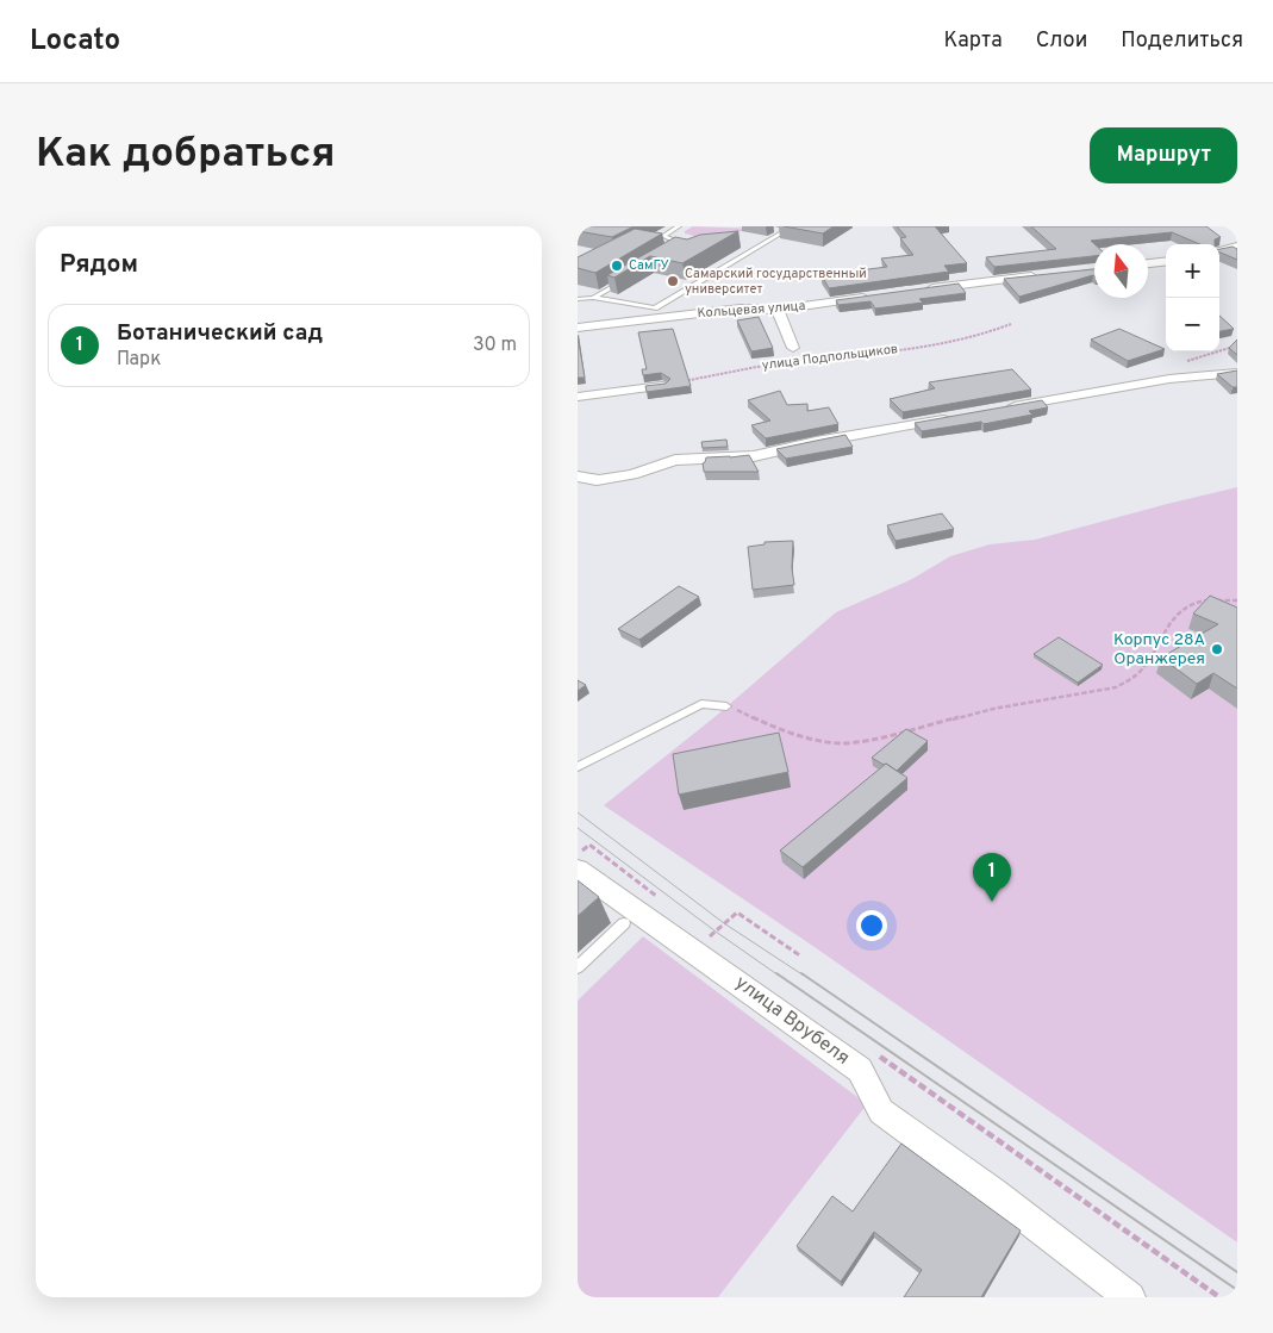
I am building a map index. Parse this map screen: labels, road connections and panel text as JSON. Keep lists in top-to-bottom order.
{
  "streets": {
    "street": ["Кольцевая улица", "улица Врубеля"],
    "path": ["улица Подпольщиков"]
  },
  "places": ["СамГУ", "Самарский государственный университет", "Корпус 28А Оранжерея"],
  "north": "top",
  "page": {
    "header": "Locato",
    "nav": ["Карта", "Слои", "Поделиться"],
    "buttons": "Маршрут",
    "title": "Как добраться",
    "heading": "Рядом",
    "map_buttons": ["+", "−"],
    "list": [
      {
        "mark": "1",
        "name": "Ботанический сад",
        "note": "Парк",
        "value": "30 m"
      }
    ],
    "pins": "1"
  }
}
